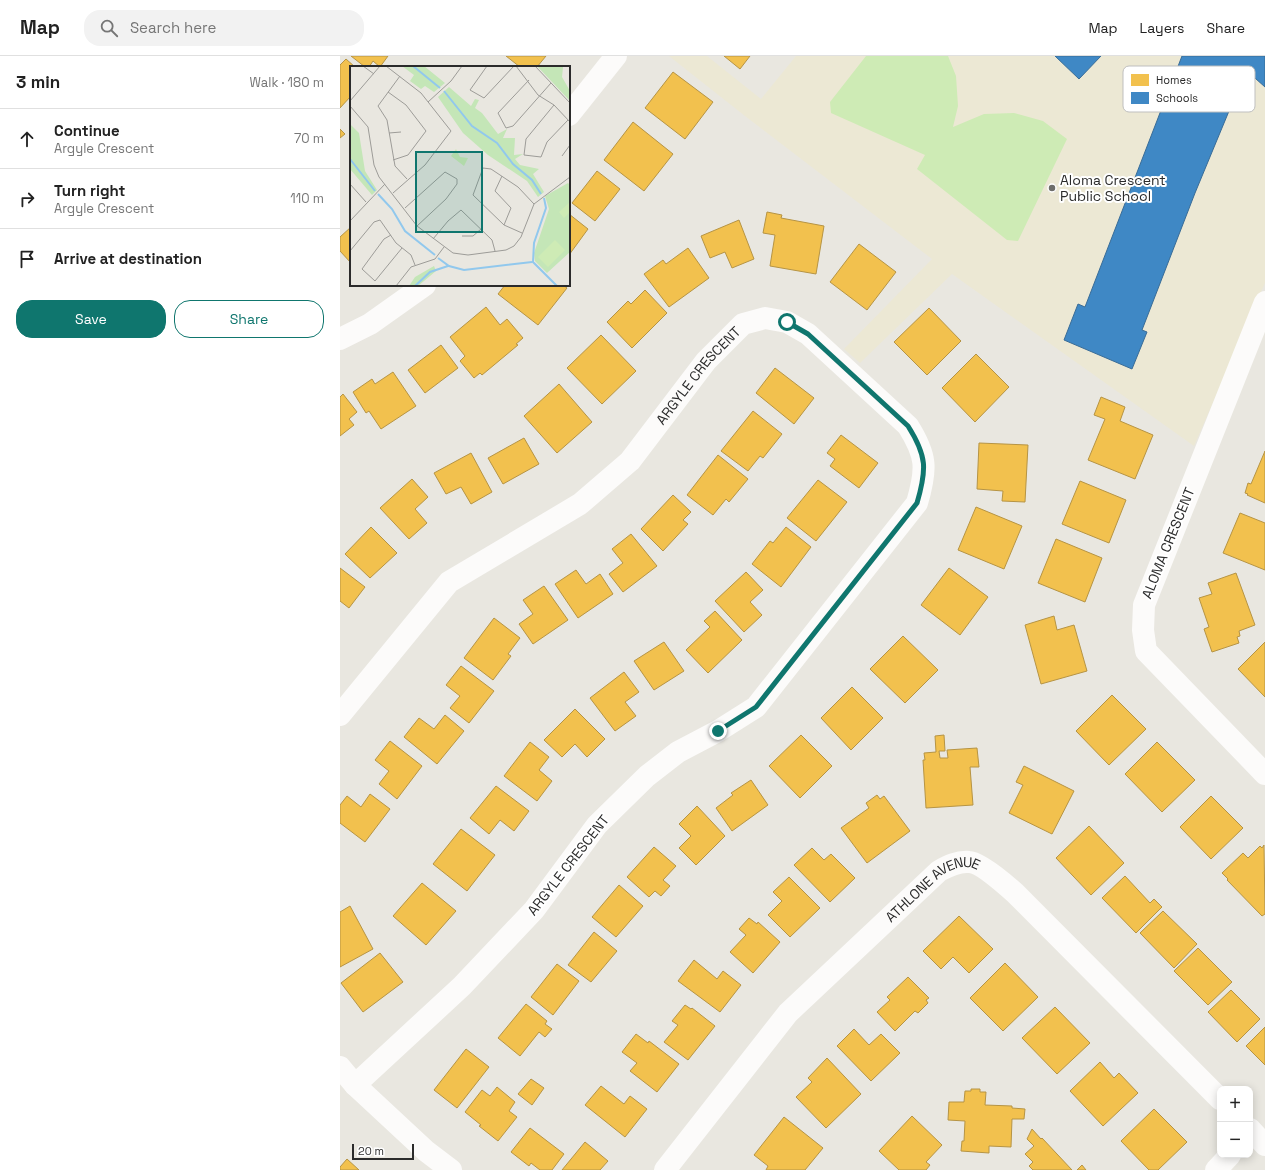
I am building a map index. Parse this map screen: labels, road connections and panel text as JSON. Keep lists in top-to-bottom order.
{
  "streets": {
    "street": ["ARGYLE CRESCENT", "ALOMA CRESCENT", "ATHLONE AVENUE"]
  },
  "places": ["Aloma Crescent Public School"],
  "legend": ["Homes", "Schools"],
  "scale_bar": "20 m",
  "page": {
    "header": "Map",
    "search": "Search here",
    "nav": ["Map", "Layers", "Share"],
    "heading": ["3 min", "Walk · 180 m"],
    "list": [
      ["Continue", "Argyle Crescent", "70 m"],
      ["Turn right", "Argyle Crescent", "110 m"],
      "Arrive at destination"
    ],
    "buttons": ["Save", "Share"],
    "map_buttons": ["+", "−"],
    "scale": "20 m"
  }
}
